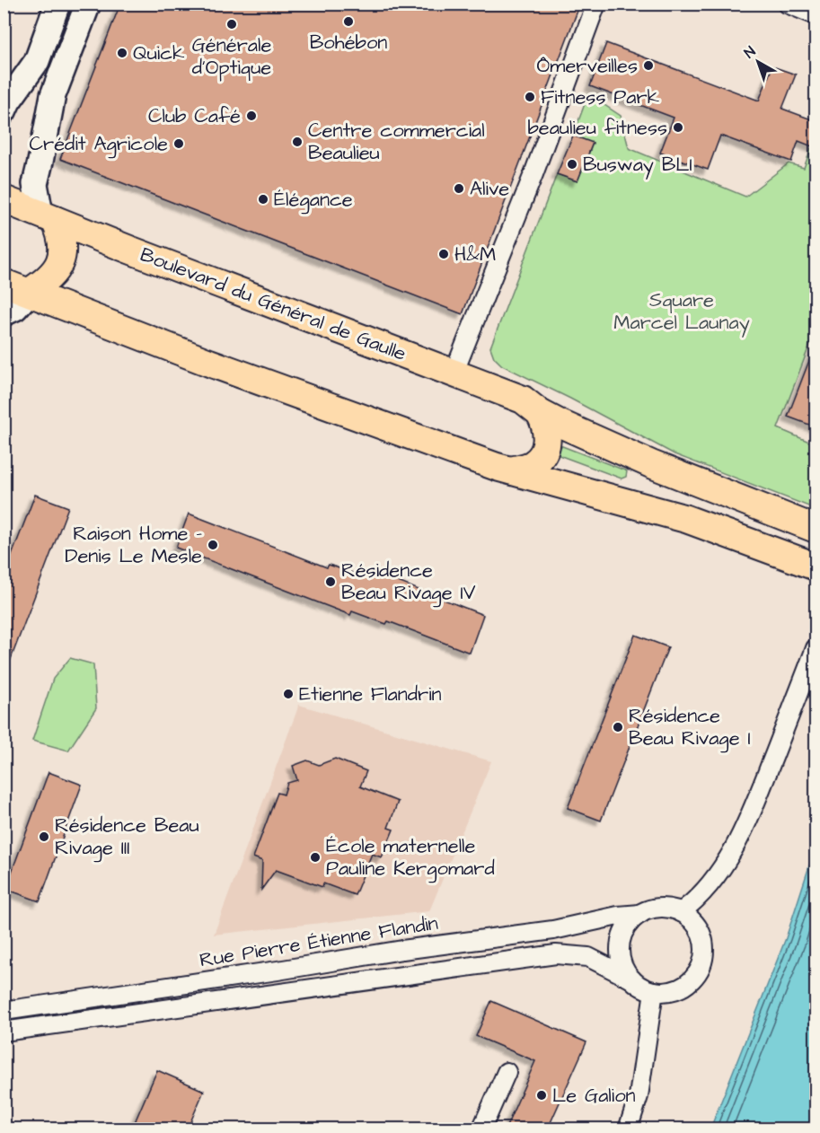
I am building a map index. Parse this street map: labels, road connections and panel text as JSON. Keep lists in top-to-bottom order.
{
  "streets": {
    "main road": ["Boulevard du Général de Gaulle"],
    "street": ["Rue Pierre Étienne Flandin"]
  },
  "parks": ["Square Marcel Launay"],
  "places": [
    "Bohébon",
    "Générale d'Optique",
    "Quick",
    "Ômerveilles",
    "Fitness Park",
    "Club Café",
    "beaulieu fitness",
    "Centre commercial Beaulieu",
    "Crédit Agricole",
    "Busway BLI",
    "Alive",
    "Élégance",
    "H&M",
    "Raison Home - Denis Le Mesle",
    "Résidence Beau Rivage IV",
    "Etienne Flandrin",
    "Résidence Beau Rivage I",
    "Résidence Beau Rivage III",
    "École maternelle Pauline Kergomard",
    "Le Galion"
  ],
  "north": "top left"
}
